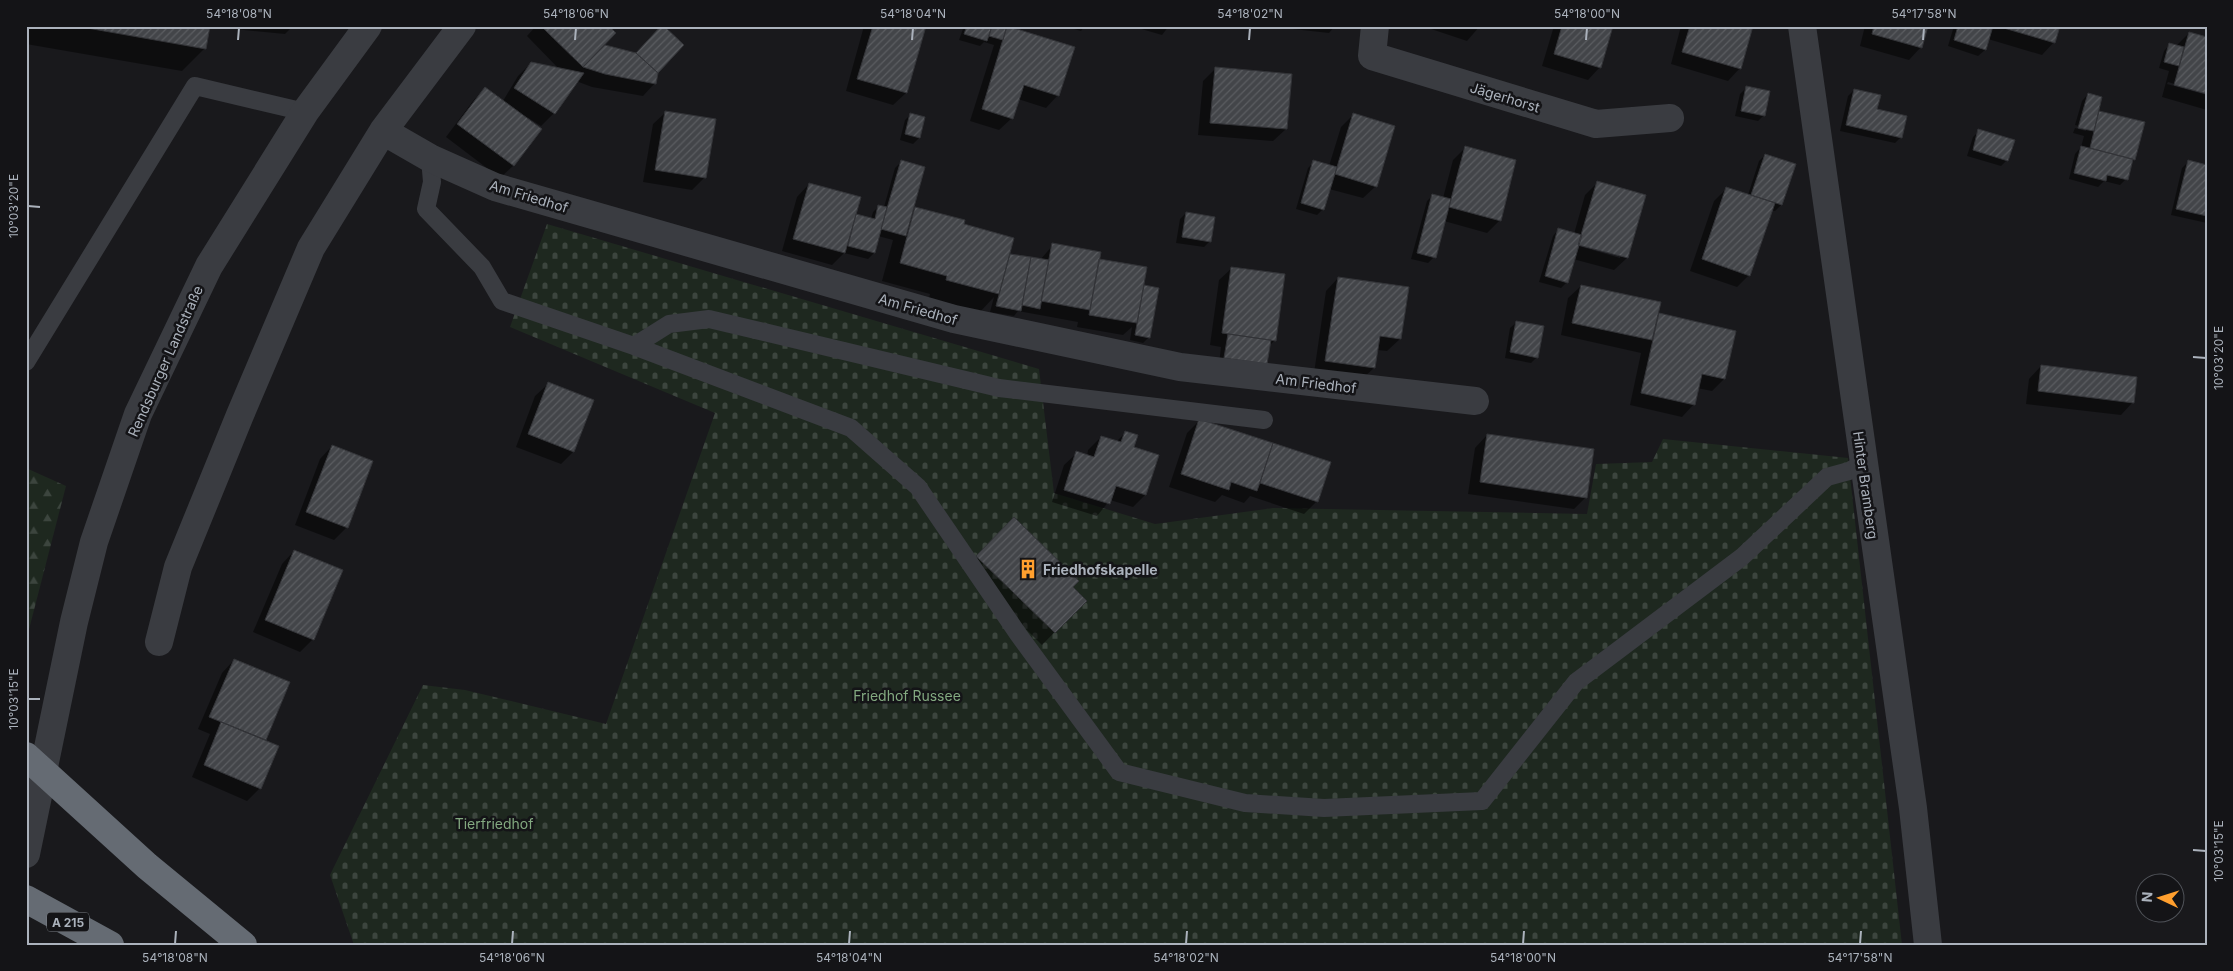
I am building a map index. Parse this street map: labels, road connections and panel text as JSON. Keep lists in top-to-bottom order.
{
  "streets": {
    "highway": ["A 215"],
    "street": [
      "Jägerhorst",
      "Am Friedhof",
      "Rendsburger Landstraße",
      "Hinter Bramberg"
    ]
  },
  "parks": ["Friedhof Russee", "Tierfriedhof"],
  "places": {
    "building": ["Friedhofskapelle"]
  },
  "north": "left",
  "coordinates": [
    "54°18'08\"N",
    "54°18'06\"N",
    "54°18'04\"N",
    "54°18'02\"N",
    "54°18'00\"N",
    "54°17'58\"N",
    "10°03'20\"E",
    "10°03'15\"E"
  ]
}
